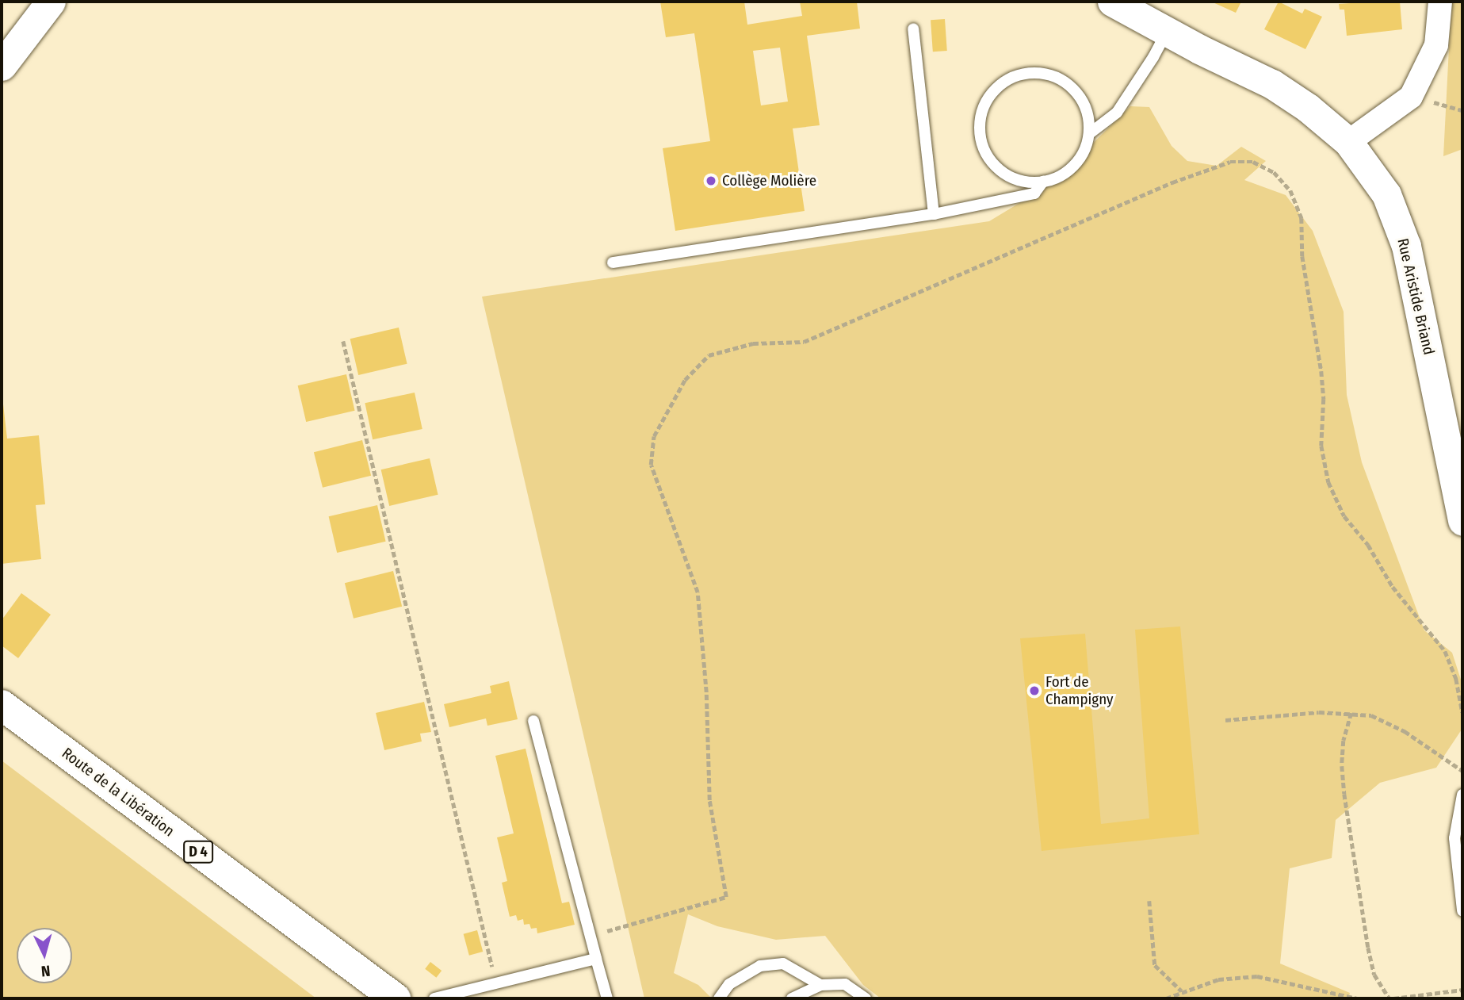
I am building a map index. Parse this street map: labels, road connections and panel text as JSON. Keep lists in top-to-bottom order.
{
  "streets": {
    "main road": ["Route de la Libération", "D 4"],
    "street": ["Rue Aristide Briand"]
  },
  "places": ["Collège Molière", "Fort de Champigny"],
  "north": "bottom"
}
